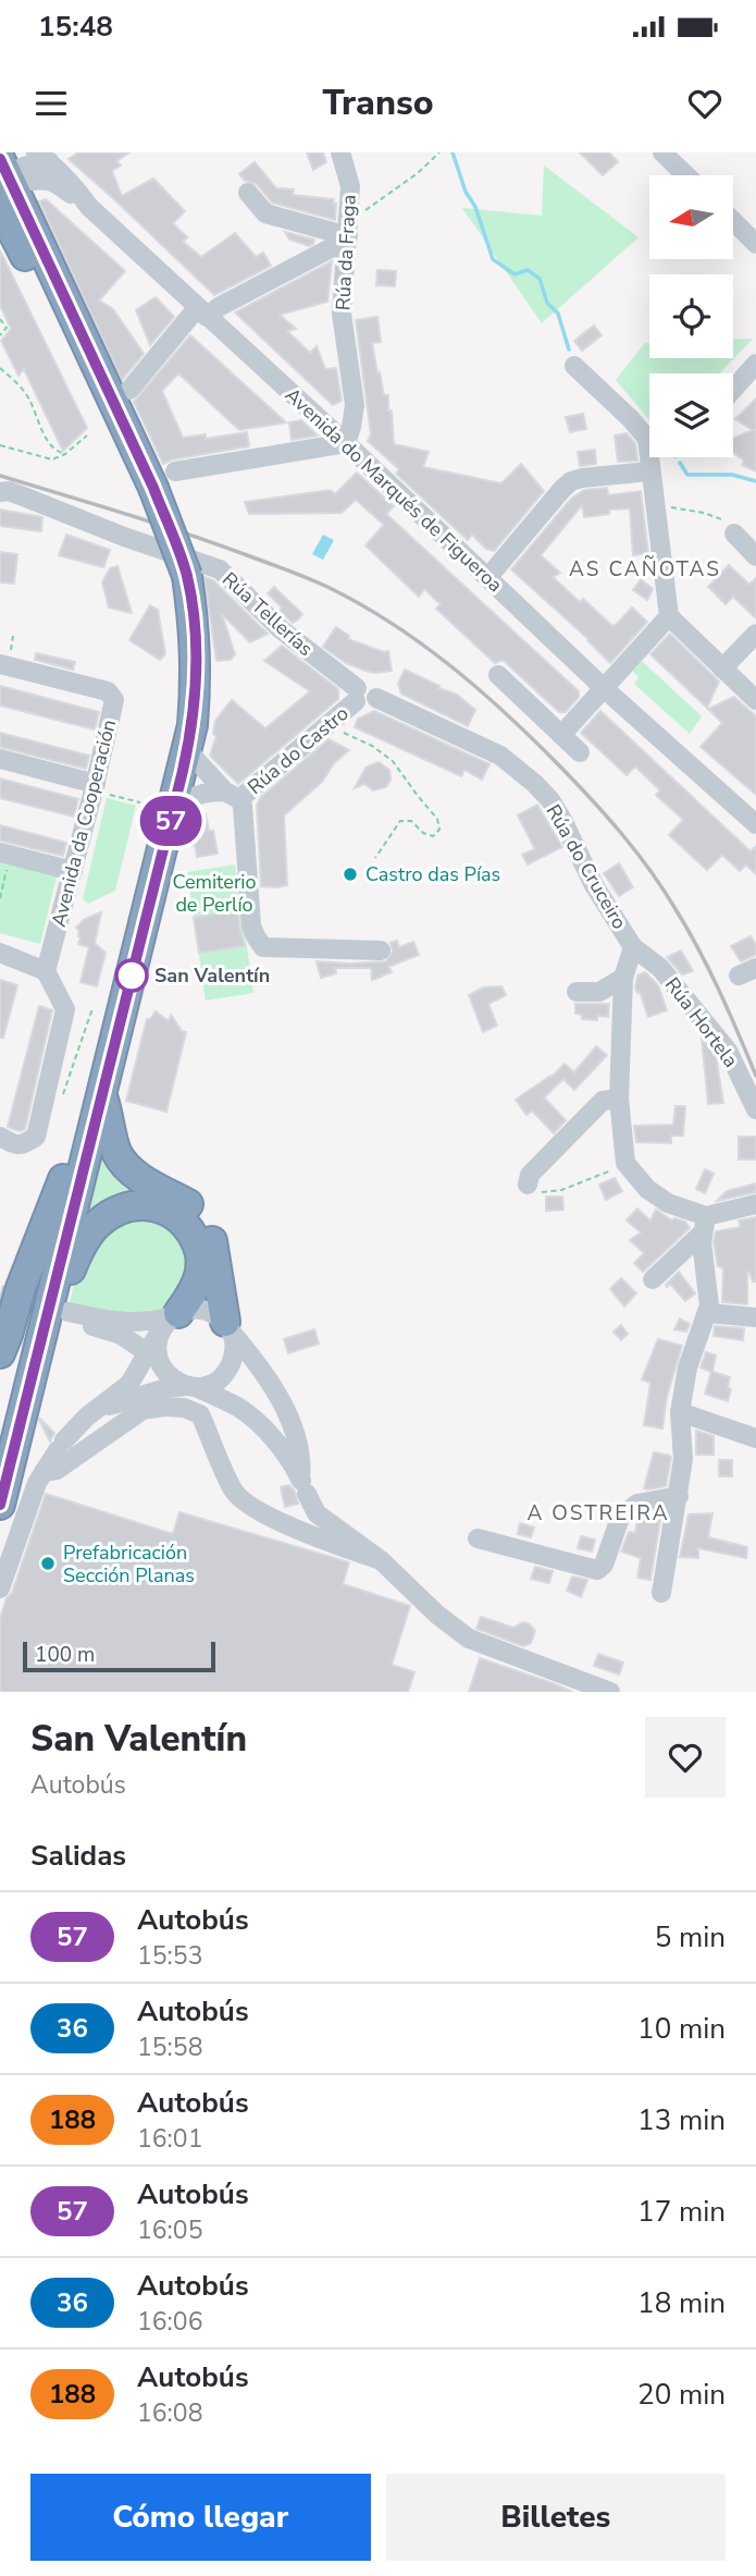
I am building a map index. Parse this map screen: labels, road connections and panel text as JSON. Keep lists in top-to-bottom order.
{
  "streets": {
    "street": [
      "Rúa da Fraga",
      "Avenida do Marqués de Figueroa",
      "Rúa Tellerías",
      "Rúa do Castro",
      "Avenida da Cooperación",
      "Rúa do Cruceiro",
      "Rúa Hortela"
    ]
  },
  "crossings": [
    ["Rúa da Fraga", "Avenida do Marqués de Figueroa"],
    ["Rúa Tellerías", "Rúa do Castro"],
    ["Rúa Tellerías", "Rúa do Cruceiro"],
    ["Rúa do Castro", "Rúa do Cruceiro"],
    ["Rúa do Cruceiro", "Rúa Hortela"]
  ],
  "districts": ["AS CAÑOTAS", "A OSTREIRA"],
  "parks": ["Cemiterio de Perlío"],
  "places": ["Castro das Pías", "San Valentín", "Prefabricación Sección Planas"],
  "lines": ["bus line 57"],
  "scale_bar": "100 m",
  "north": "left",
  "page": {
    "status": "15:48",
    "header": "Transo",
    "on_map": "57",
    "scale": "100 m",
    "heading": [
      ["San Valentín", "Autobús"],
      "Salidas"
    ],
    "list": [
      {
        "mark": "57",
        "name": "Autobús",
        "note": "15:53",
        "value": "5 min"
      },
      {
        "mark": "36",
        "name": "Autobús",
        "note": "15:58",
        "value": "10 min"
      },
      {
        "mark": "188",
        "name": "Autobús",
        "note": "16:01",
        "value": "13 min"
      },
      {
        "mark": "57",
        "name": "Autobús",
        "note": "16:05",
        "value": "17 min"
      },
      {
        "mark": "36",
        "name": "Autobús",
        "note": "16:06",
        "value": "18 min"
      },
      {
        "mark": "188",
        "name": "Autobús",
        "note": "16:08",
        "value": "20 min"
      }
    ],
    "buttons": ["Cómo llegar", "Billetes"]
  }
}
